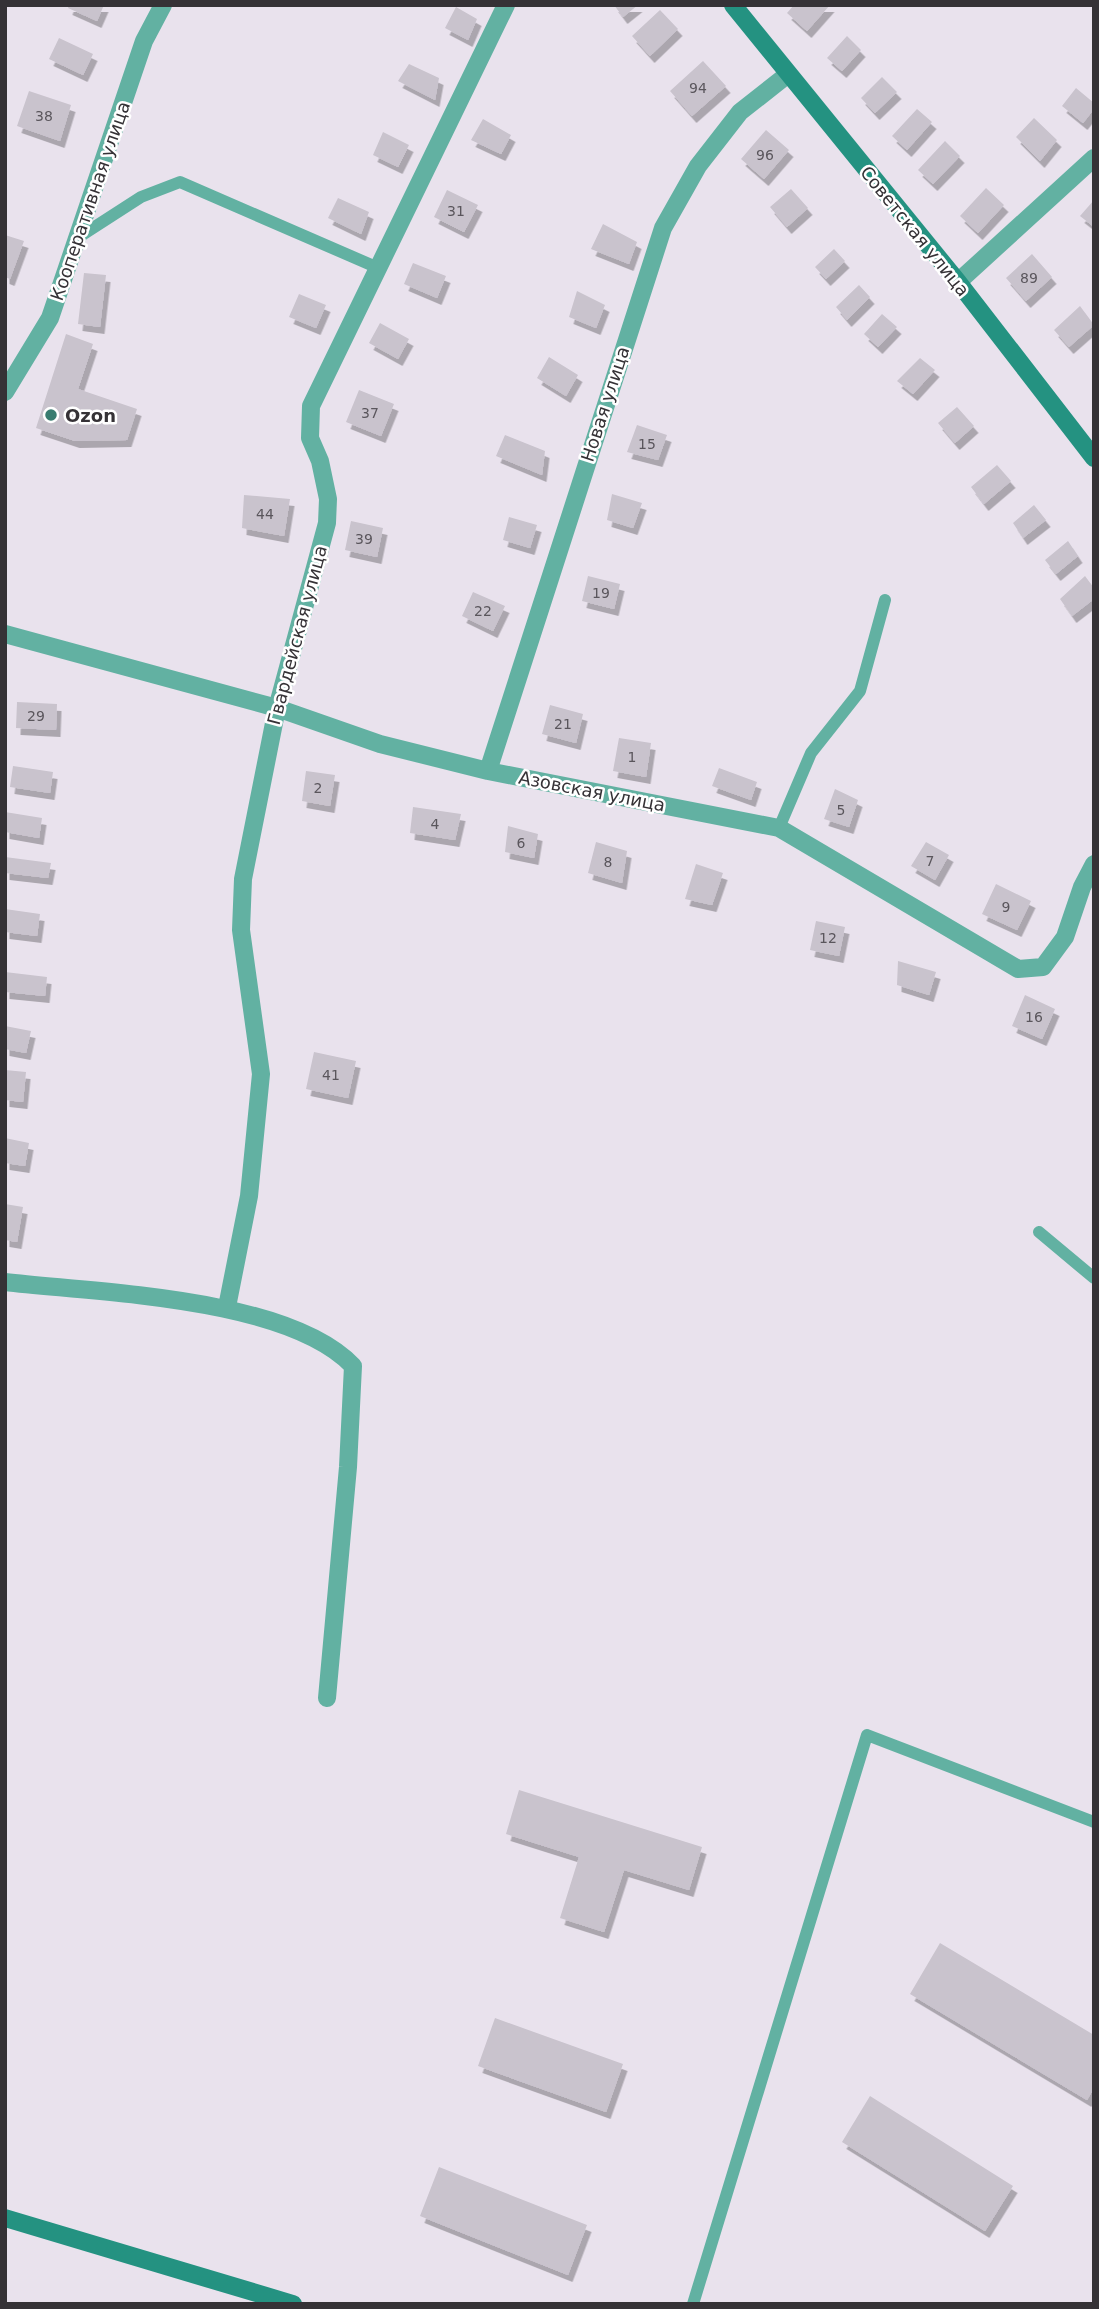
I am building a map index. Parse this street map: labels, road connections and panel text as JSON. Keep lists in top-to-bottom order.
{
  "streets": {
    "street": [
      "Кооперативная улица",
      "Советская улица",
      "Новая улица",
      "Гвардейская улица",
      "Азовская улица"
    ]
  },
  "crossings": [
    ["Советская улица", "Новая улица"],
    ["Новая улица", "Азовская улица"],
    ["Гвардейская улица", "Азовская улица"]
  ],
  "places": ["Ozon"],
  "house_numbers": [
    "94",
    "38",
    "96",
    "31",
    "89",
    "37",
    "15",
    "44",
    "39",
    "19",
    "22",
    "29",
    "21",
    "1",
    "2",
    "5",
    "4",
    "6",
    "7",
    "8",
    "9",
    "12",
    "16",
    "41"
  ]
}
